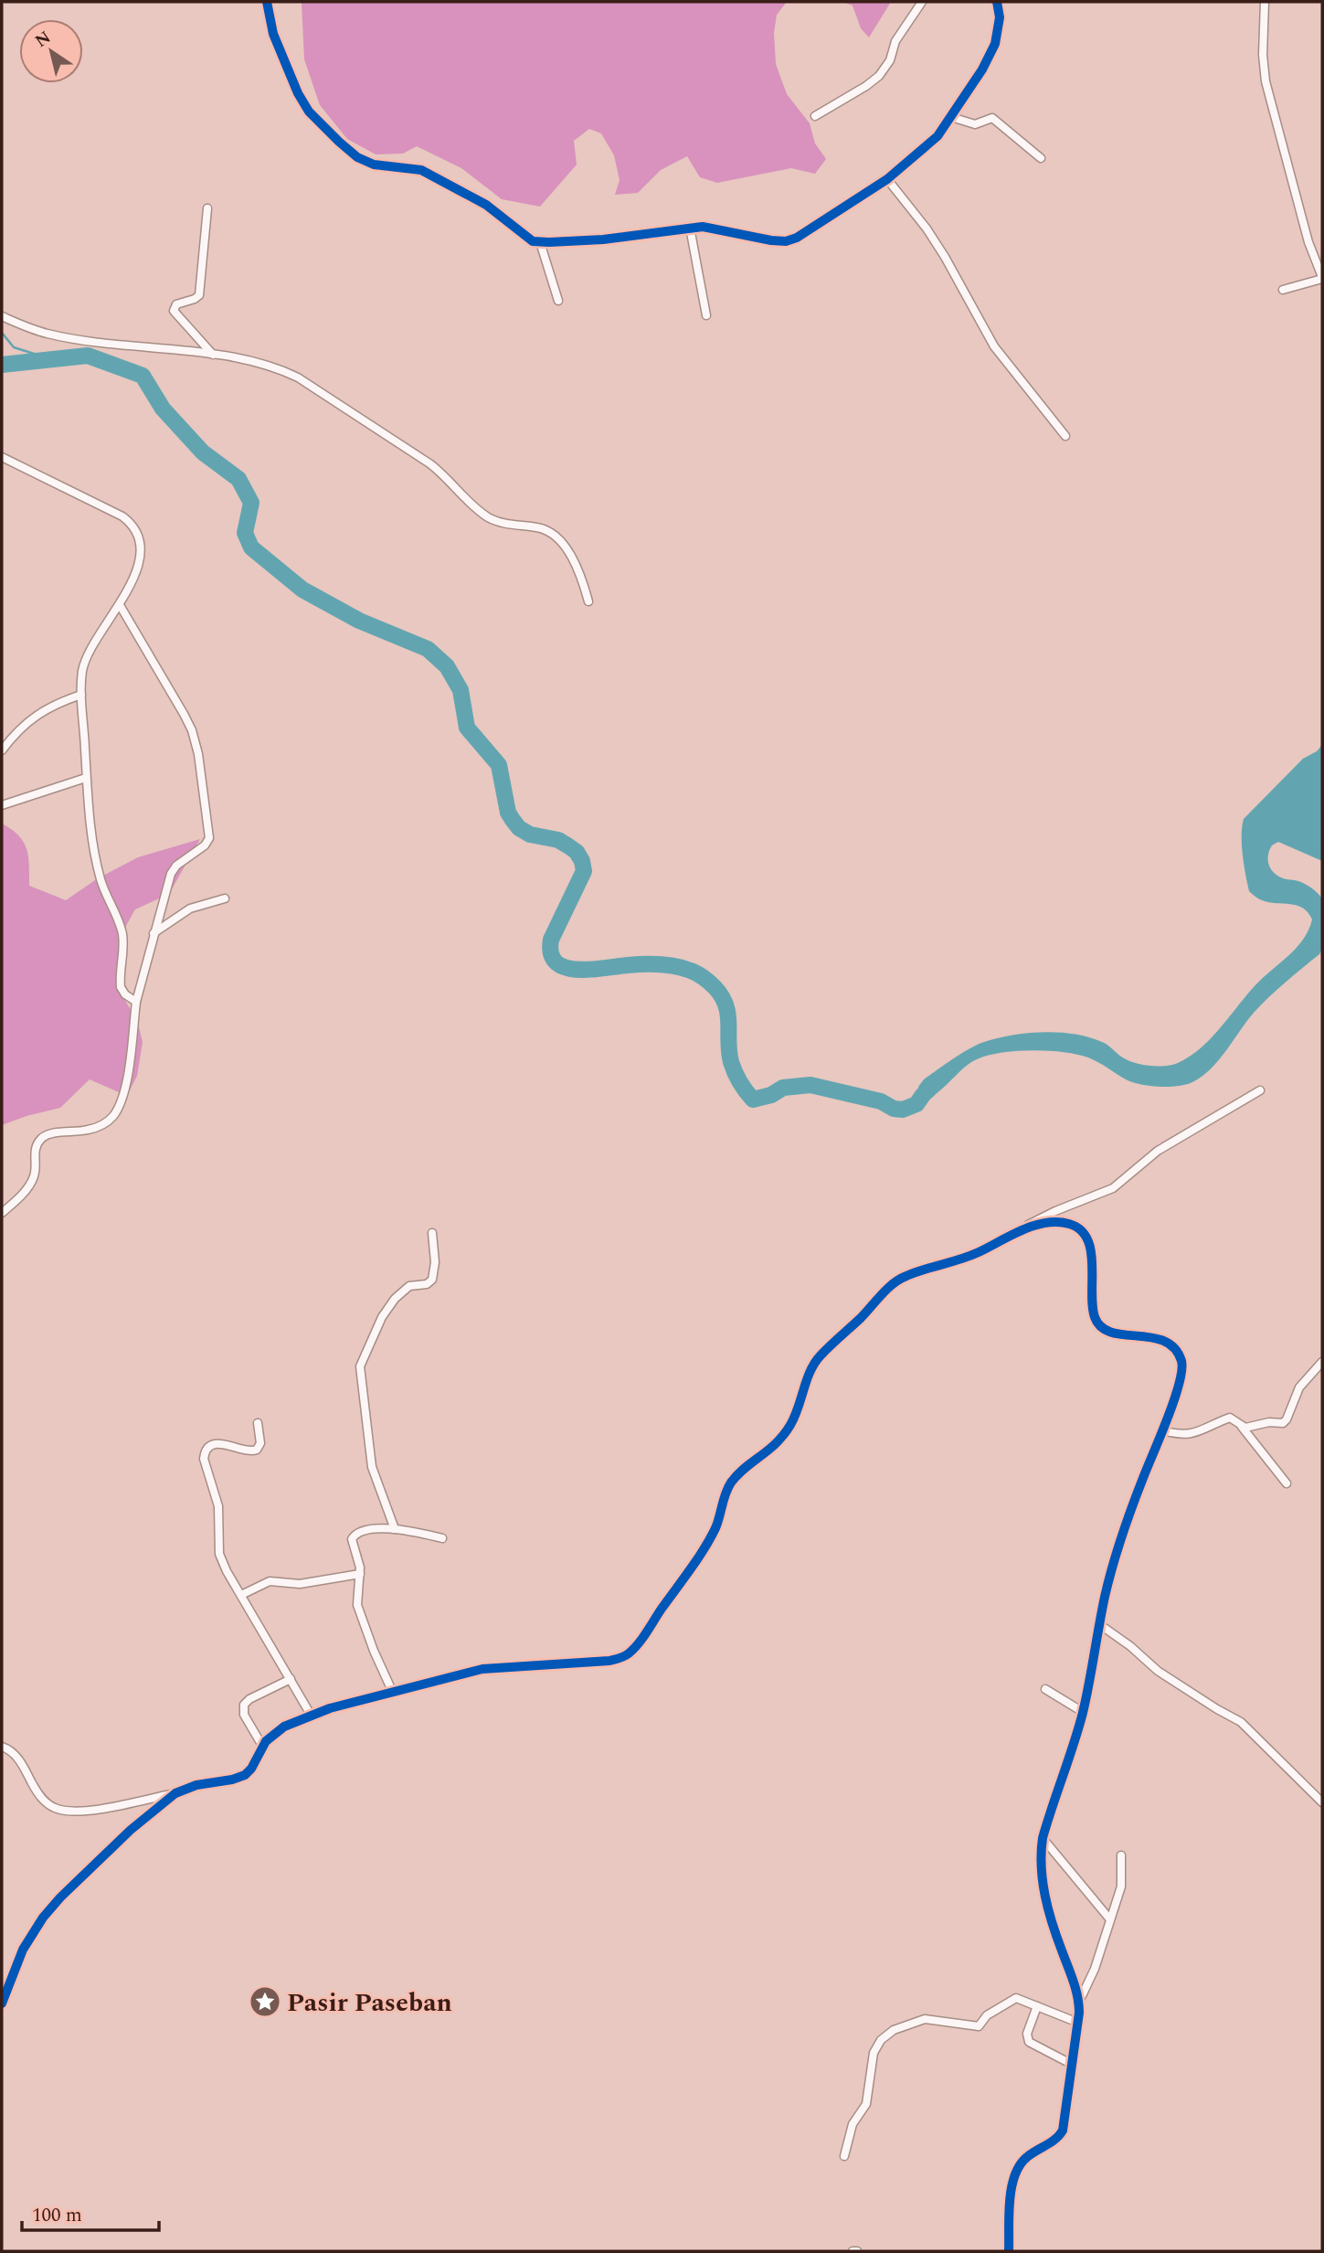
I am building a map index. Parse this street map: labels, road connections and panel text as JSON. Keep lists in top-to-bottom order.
{
  "places": {
    "place": ["Pasir Paseban"]
  },
  "scale_bar": "100 m",
  "north": "top left"
}
